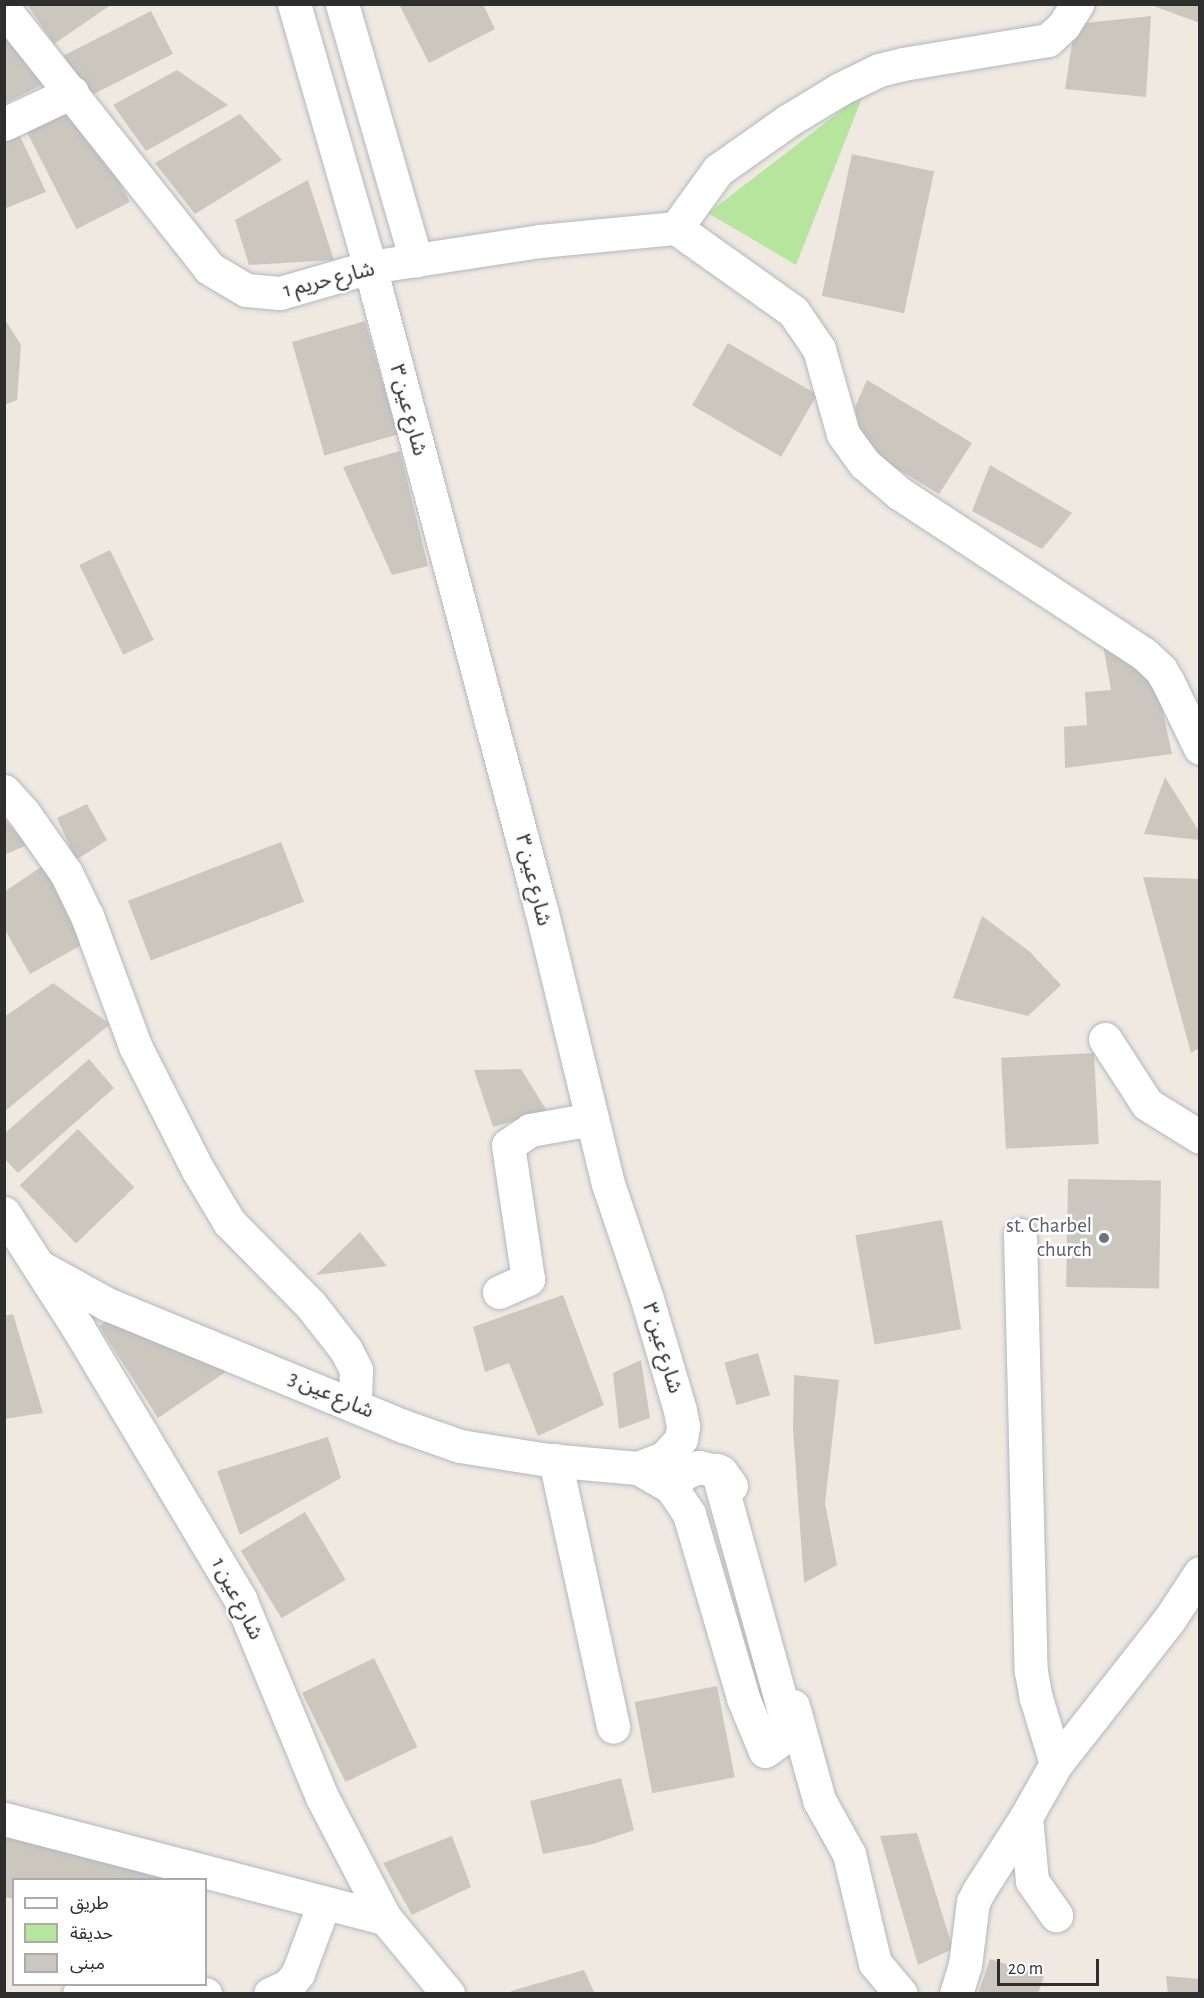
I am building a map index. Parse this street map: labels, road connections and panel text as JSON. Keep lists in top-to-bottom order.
{
  "streets": {
    "street": [
      "شارع حريم 1",
      "شارع عين ٣",
      "شارع عين 3",
      "شارع عين 1"
    ]
  },
  "crossings": [
    ["شارع حريم 1", "شارع عين ٣"],
    ["شارع عين ٣", "شارع عين 3"],
    ["شارع عين 3", "شارع عين 1"]
  ],
  "places": ["st. Charbel church"],
  "legend": ["طريق", "حديقة", "مبنى"],
  "scale_bar": "20 m"
}
